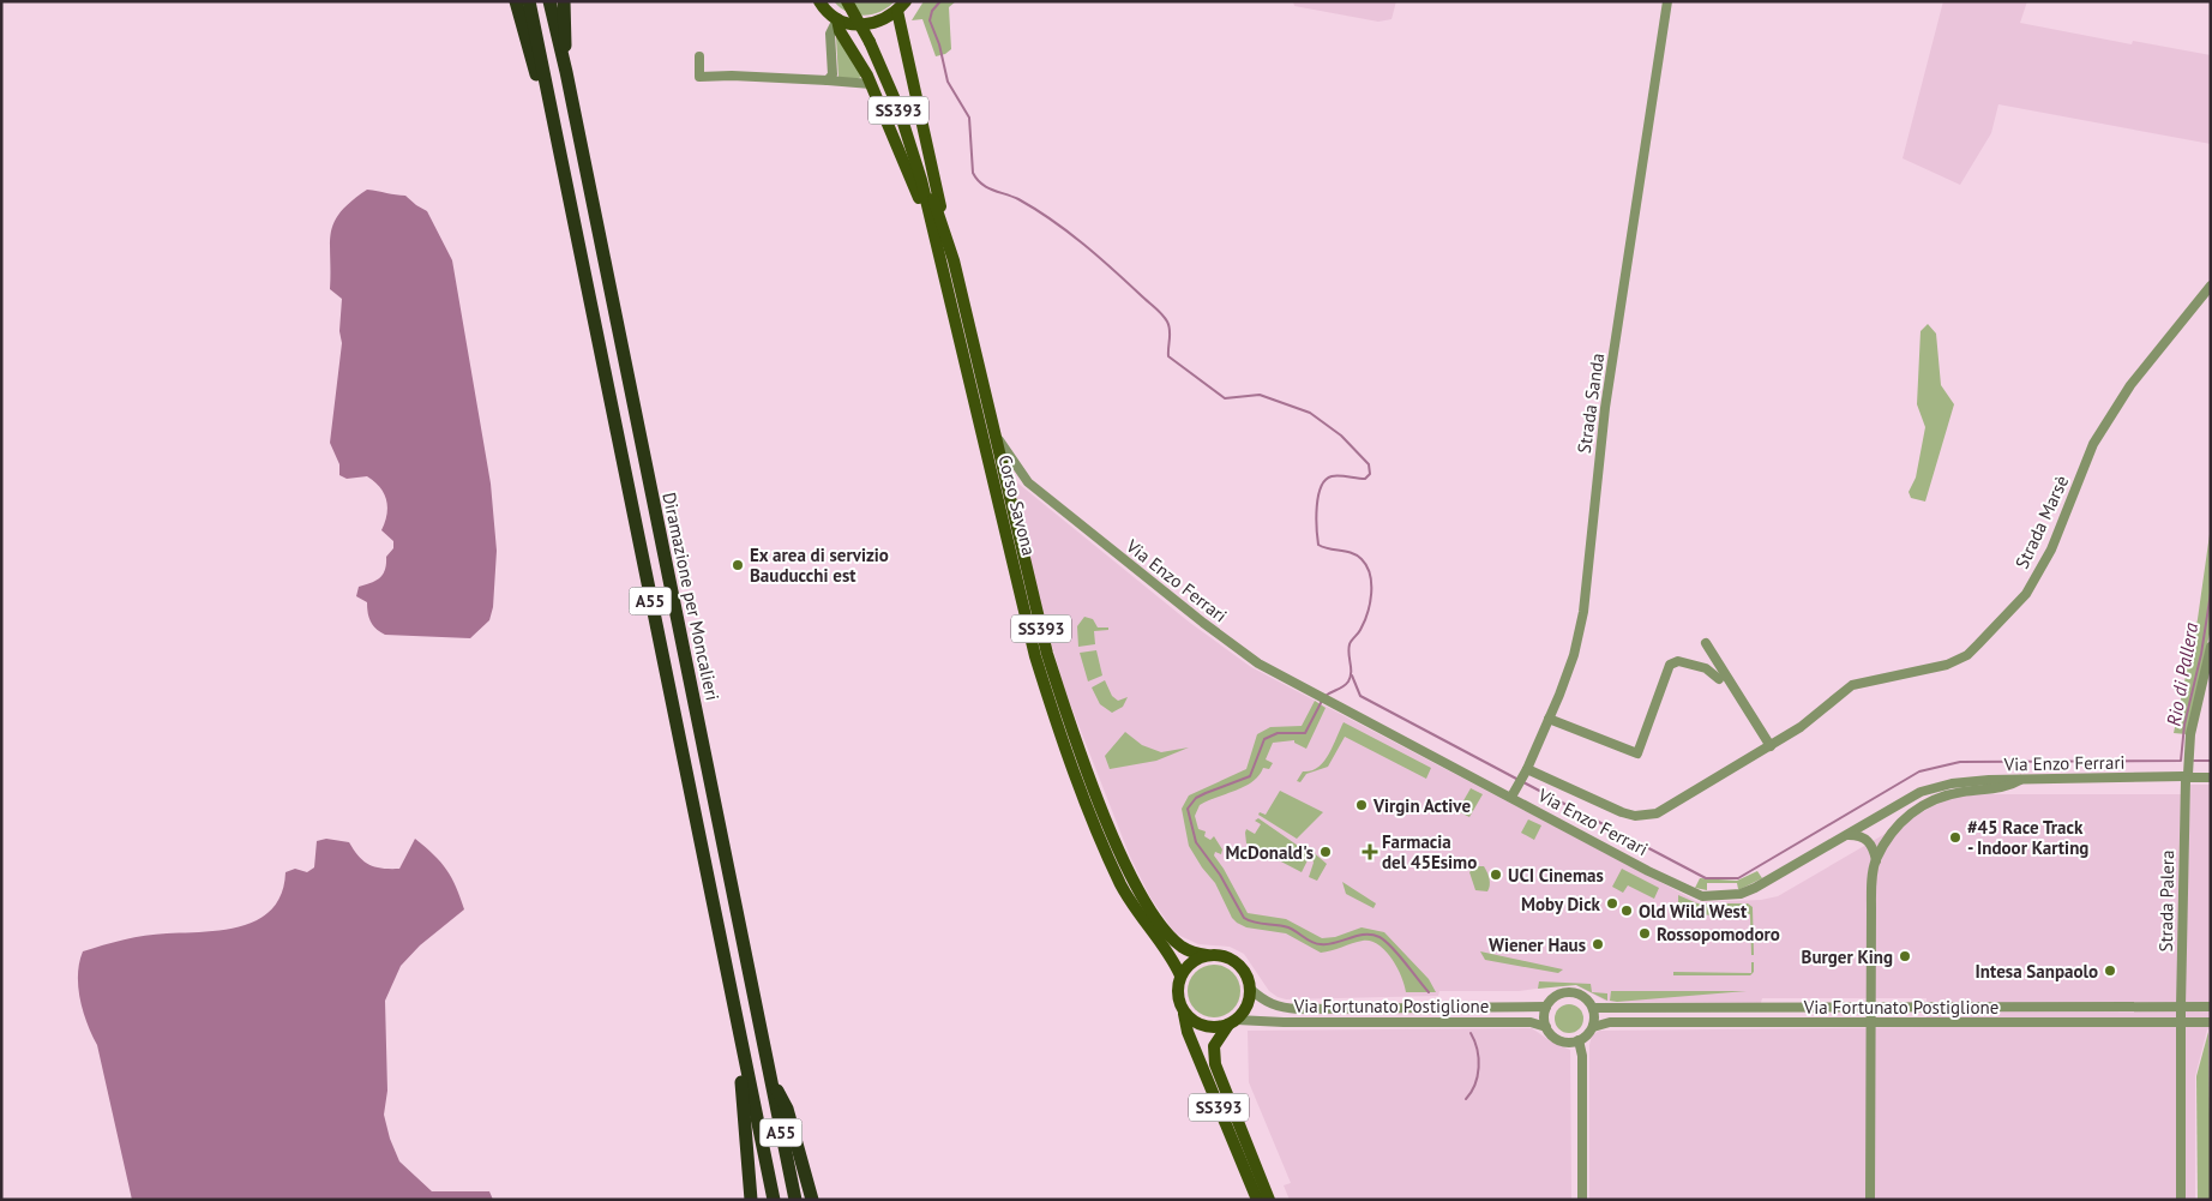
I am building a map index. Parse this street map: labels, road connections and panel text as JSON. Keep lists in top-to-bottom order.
{
  "streets": {
    "highway": ["Diramazione per Moncalieri", "A55"],
    "main road": ["SS393", "Corso Savona"],
    "street": [
      "Strada Sanda",
      "Strada Marsè",
      "Via Enzo Ferrari",
      "Strada Palera",
      "Via Fortunato Postiglione"
    ]
  },
  "crossings": [
    ["SS393", "Corso Savona"],
    ["SS393", "Via Fortunato Postiglione"],
    ["Strada Sanda", "Strada Marsè"],
    ["Strada Sanda", "Via Enzo Ferrari"],
    ["Corso Savona", "Via Enzo Ferrari"],
    ["Corso Savona", "Via Fortunato Postiglione"],
    ["Via Enzo Ferrari", "Strada Palera"],
    ["Strada Palera", "Via Fortunato Postiglione"]
  ],
  "water": ["Rio di Pallera"],
  "places": {
    "other": [
      "Ex area di servizio Bauducchi est",
      "Virgin Active",
      "#45 Race Track - Indoor Karting",
      "McDonald's",
      "UCI Cinemas",
      "Moby Dick",
      "Old Wild West",
      "Rossopomodoro",
      "Wiener Haus",
      "Burger King",
      "Intesa Sanpaolo"
    ],
    "health": ["Farmacia del 45Esimo"]
  }
}
